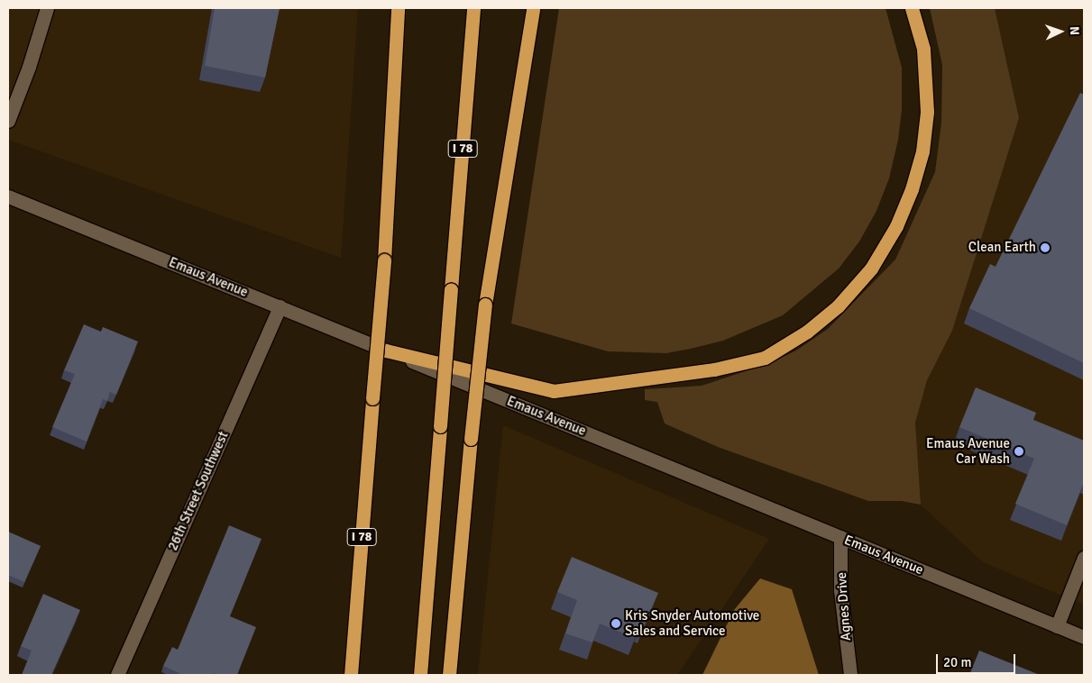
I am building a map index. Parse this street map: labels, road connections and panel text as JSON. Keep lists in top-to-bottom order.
{
  "streets": {
    "highway": ["I 78"],
    "main road": ["Emaus Avenue", "26th Street Southwest", "Agnes Drive"]
  },
  "crossings": [
    ["Emaus Avenue", "26th Street Southwest"],
    ["Emaus Avenue", "Agnes Drive"]
  ],
  "places": ["Clean Earth", "Emaus Avenue Car Wash", "Kris Snyder Automotive Sales and Service"],
  "scale_bar": "20 m",
  "north": "right"
}
